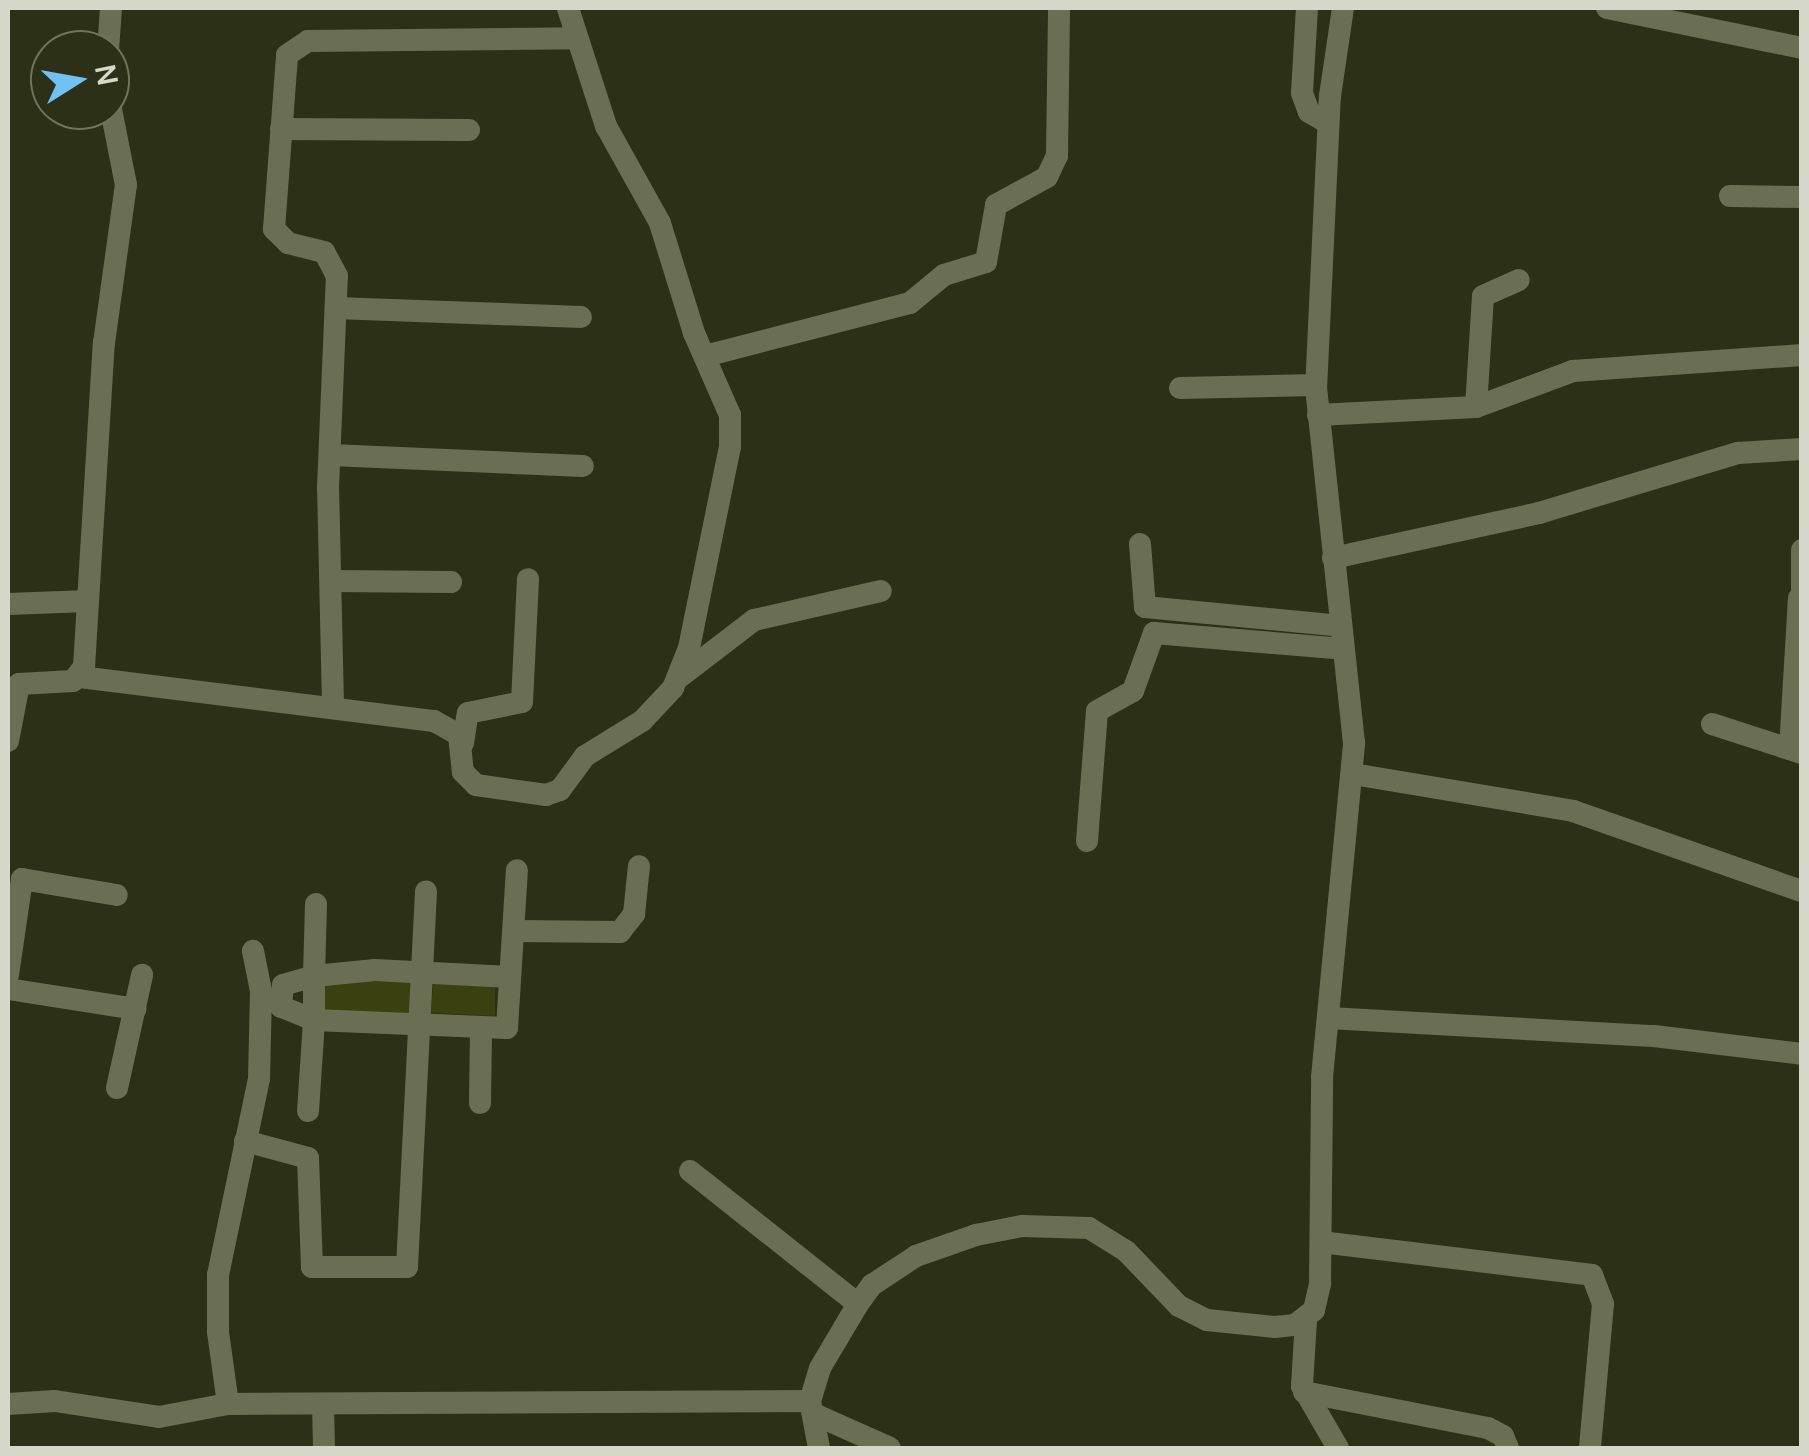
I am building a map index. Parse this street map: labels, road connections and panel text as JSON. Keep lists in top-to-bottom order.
{
  "north": "right"
}
